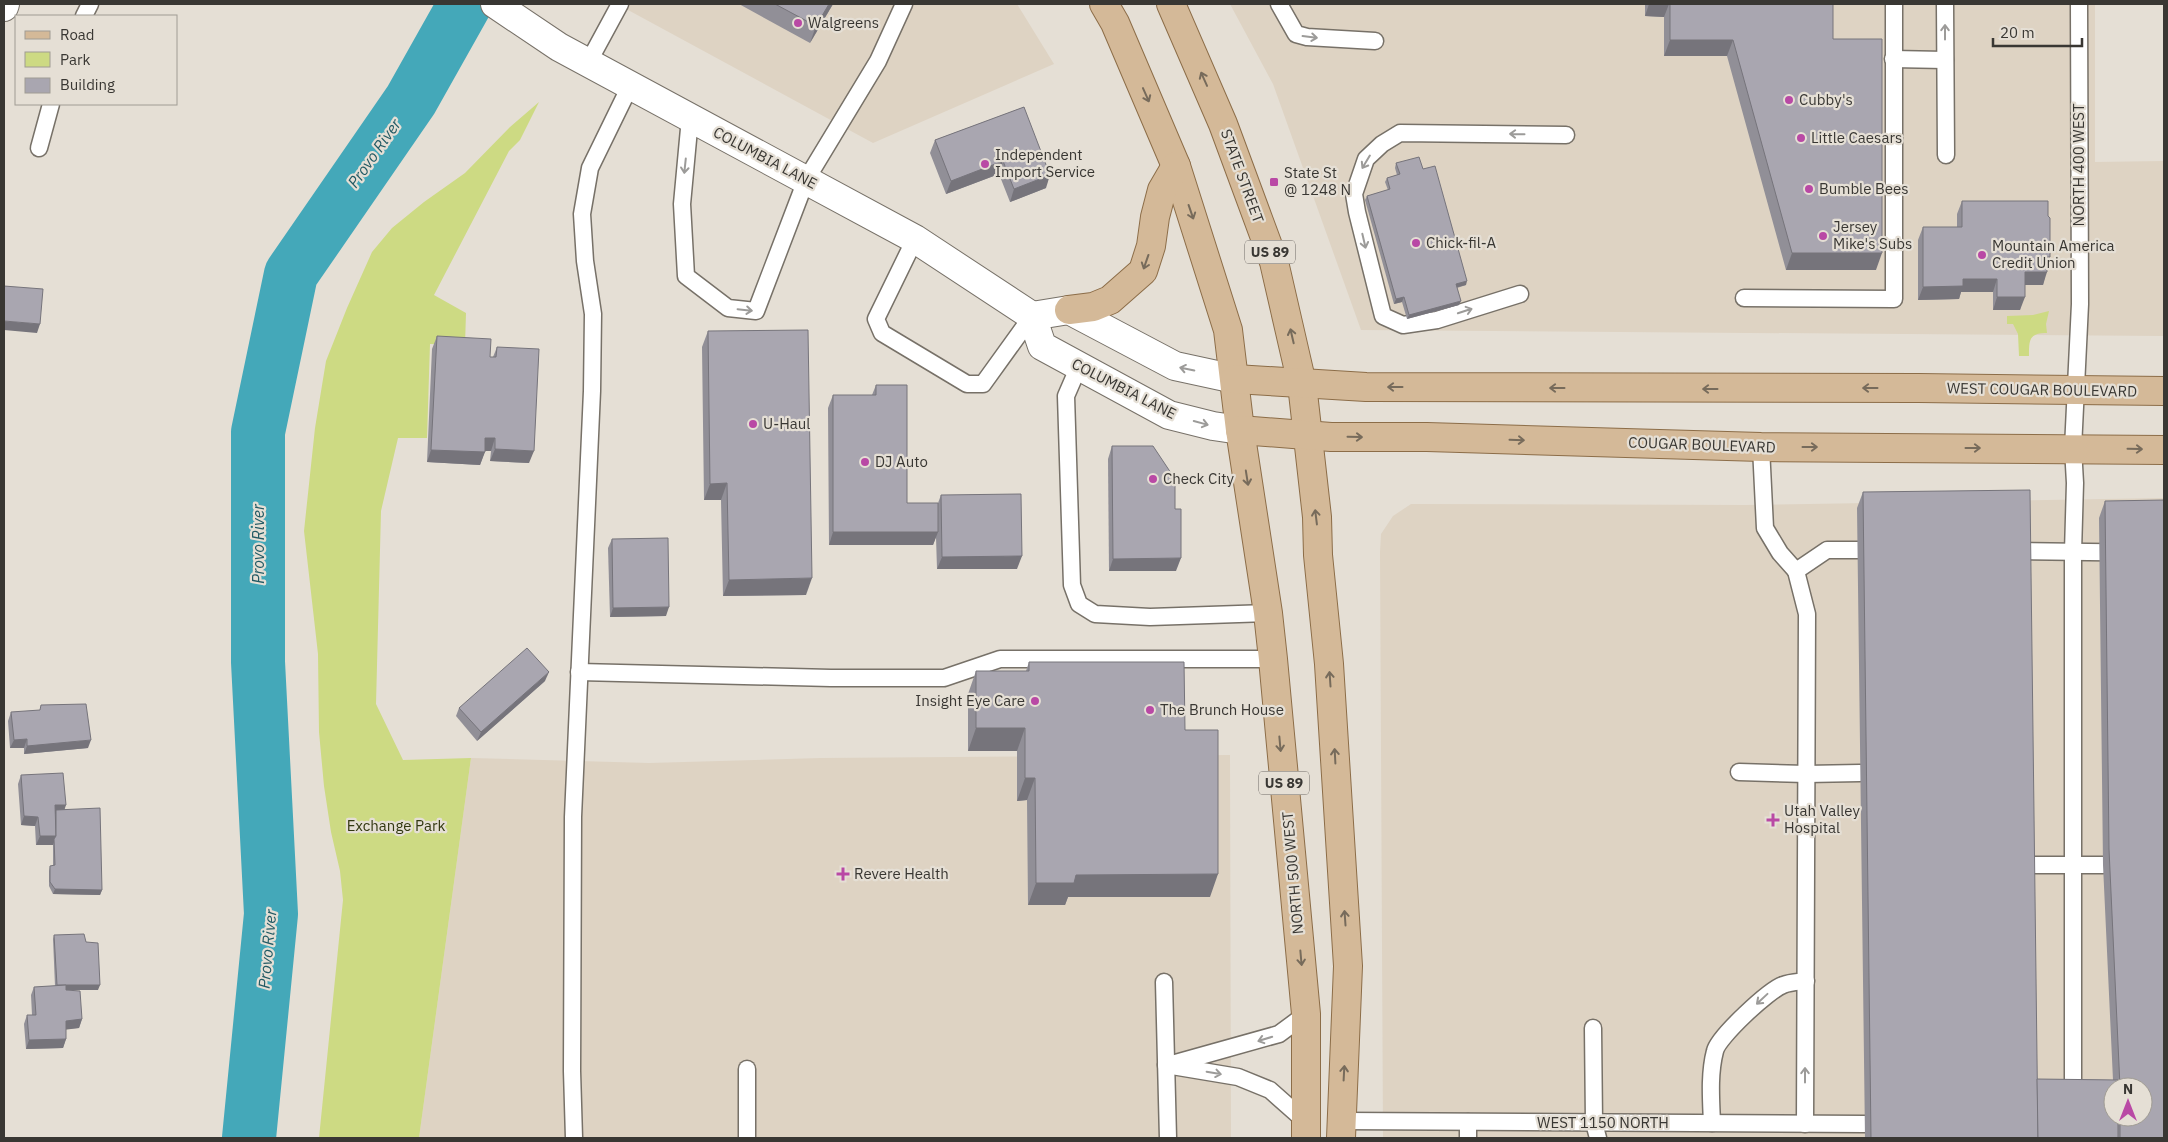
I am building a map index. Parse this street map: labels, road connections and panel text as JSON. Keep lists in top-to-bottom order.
{
  "streets": {
    "main road": [
      "COLUMBIA LANE",
      "STATE STREET",
      "US 89",
      "WEST COUGAR BOULEVARD",
      "COUGAR BOULEVARD",
      "NORTH 500 WEST"
    ],
    "lane": ["NORTH 400 WEST", "WEST 1150 NORTH"]
  },
  "crossings": [
    ["COLUMBIA LANE", "US 89"],
    ["COLUMBIA LANE", "COUGAR BOULEVARD"],
    ["COLUMBIA LANE", "NORTH 500 WEST"],
    ["NORTH 400 WEST", "WEST COUGAR BOULEVARD"],
    ["NORTH 400 WEST", "COUGAR BOULEVARD"],
    ["STATE STREET", "US 89"],
    ["STATE STREET", "WEST COUGAR BOULEVARD"],
    ["US 89", "WEST COUGAR BOULEVARD"],
    ["US 89", "COUGAR BOULEVARD"],
    ["US 89", "NORTH 500 WEST"],
    ["US 89", "WEST 1150 NORTH"],
    ["COUGAR BOULEVARD", "NORTH 500 WEST"]
  ],
  "one_way": ["WEST COUGAR BOULEVARD", "COUGAR BOULEVARD"],
  "water": ["Provo River"],
  "parks": ["Exchange Park"],
  "places": {
    "other": [
      "Walgreens",
      "Cubby's",
      "Little Caesars",
      "Independent Import Service",
      "Bumble Bees",
      "Jersey Mike's Subs",
      "Chick-fil-A",
      "Mountain America Credit Union",
      "U-Haul",
      "DJ Auto",
      "Check City",
      "Insight Eye Care",
      "The Brunch House"
    ],
    "transit": ["State St @ 1248 N"],
    "health": ["Utah Valley Hospital", "Revere Health"]
  },
  "legend": ["Road", "Park", "Building"],
  "scale_bar": "20 m",
  "north": "top"
}
